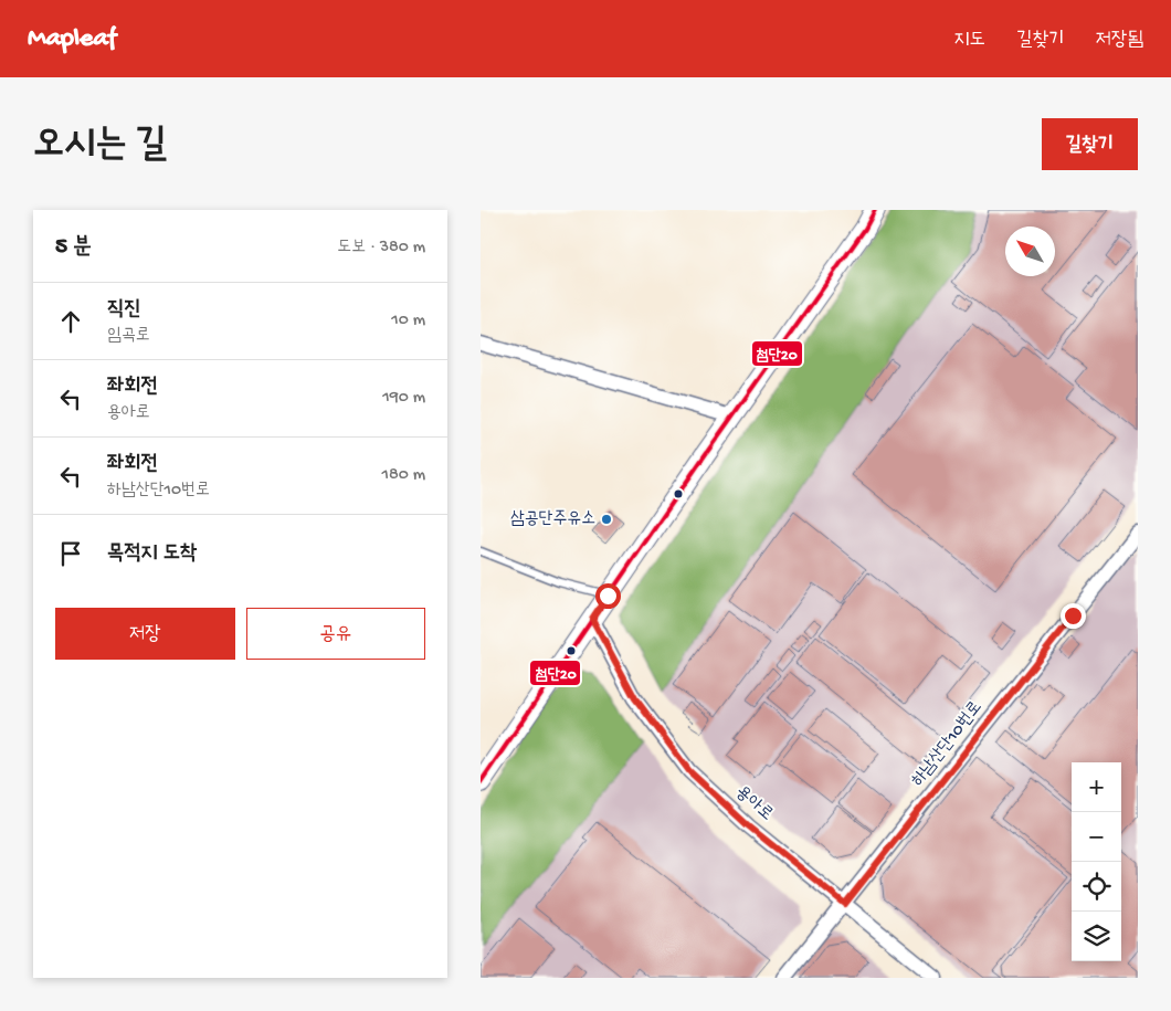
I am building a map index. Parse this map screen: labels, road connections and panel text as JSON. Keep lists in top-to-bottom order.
{
  "streets": {
    "street": ["하남산단10번로", "용아로"]
  },
  "crossings": [
    ["하남산단10번로", "용아로"]
  ],
  "places": ["삼공단주유소"],
  "lines": ["transit line 첨단20"],
  "north": "top left",
  "page": {
    "header": "Mapleaf",
    "nav": ["지도", "길찾기", "저장됨"],
    "title": "오시는 길",
    "buttons": [
      "길찾기",
      ["저장", "공유"]
    ],
    "heading": ["5 분", "도보 · 380 m"],
    "list": [
      ["직진", "임곡로", "10 m"],
      ["좌회전", "용아로", "190 m"],
      ["좌회전", "하남산단10번로", "180 m"],
      "목적지 도착"
    ],
    "map_buttons": ["+", "−"]
  }
}
